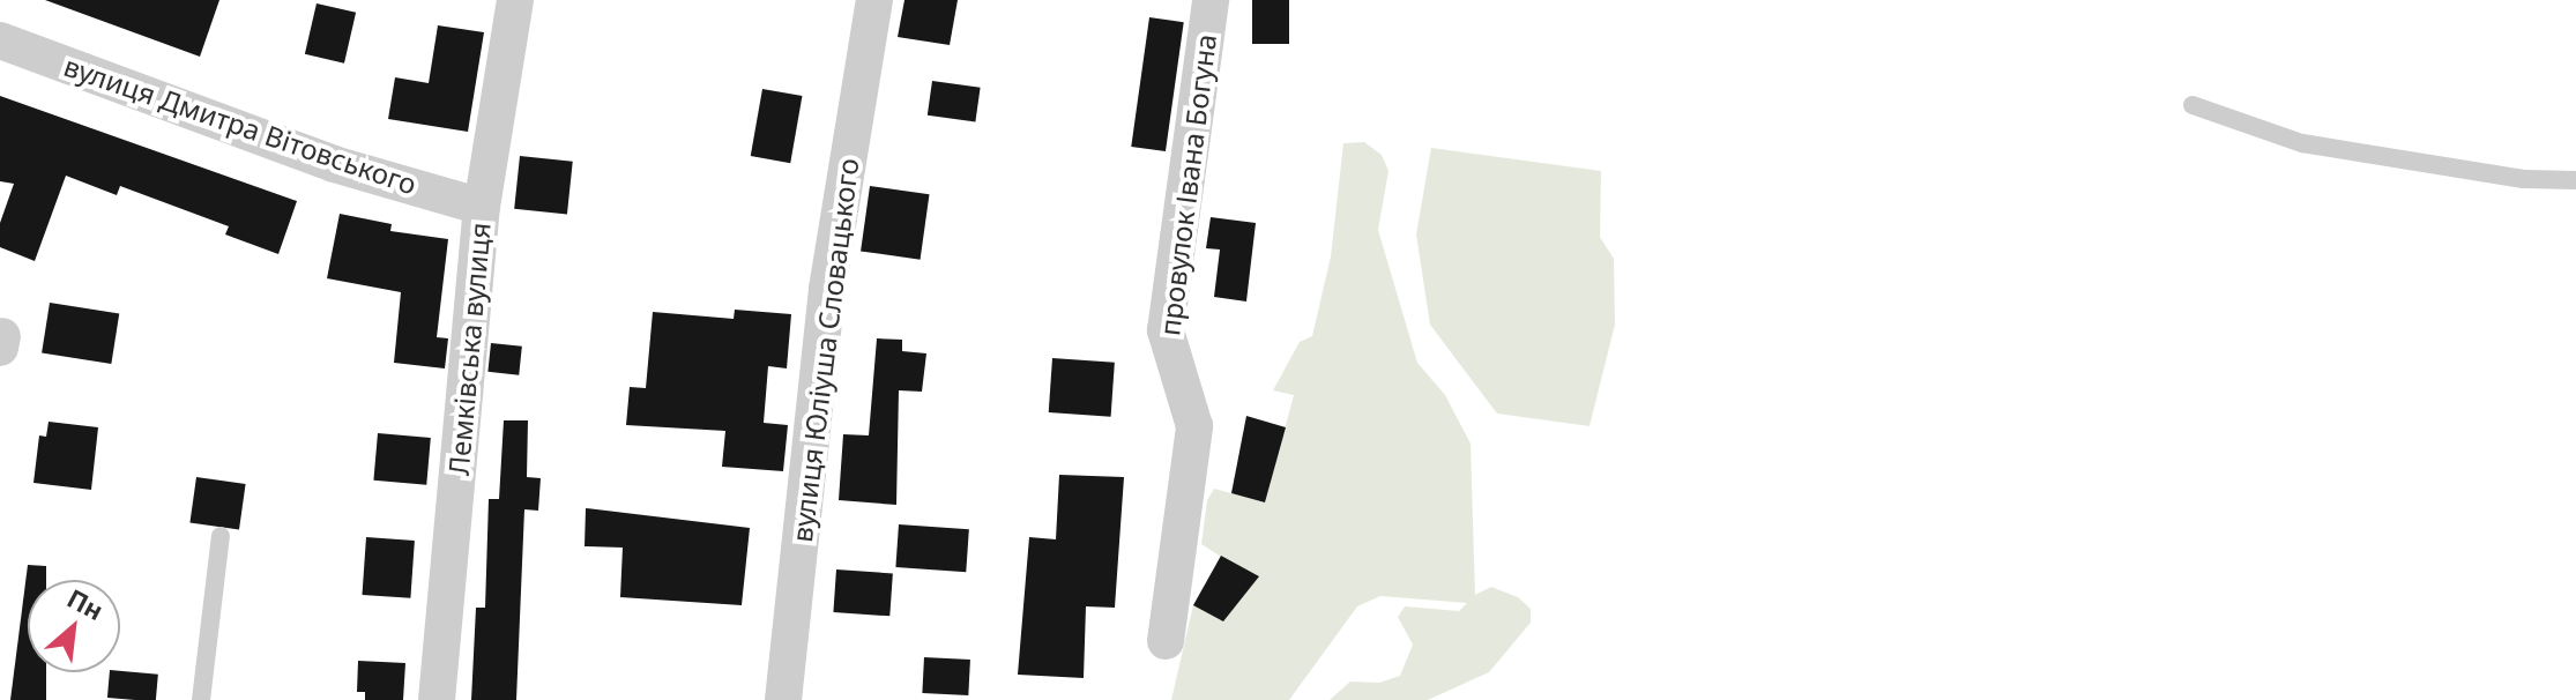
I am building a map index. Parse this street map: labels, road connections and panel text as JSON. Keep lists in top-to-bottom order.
{
  "streets": {
    "street": [
      "вулиця Дмитра Вітовського",
      "провулок Івана Богуна",
      "Лемківська вулиця",
      "вулиця Юліуша Словацького"
    ]
  },
  "crossings": [
    ["вулиця Дмитра Вітовського", "Лемківська вулиця"]
  ],
  "north": "top right"
}
